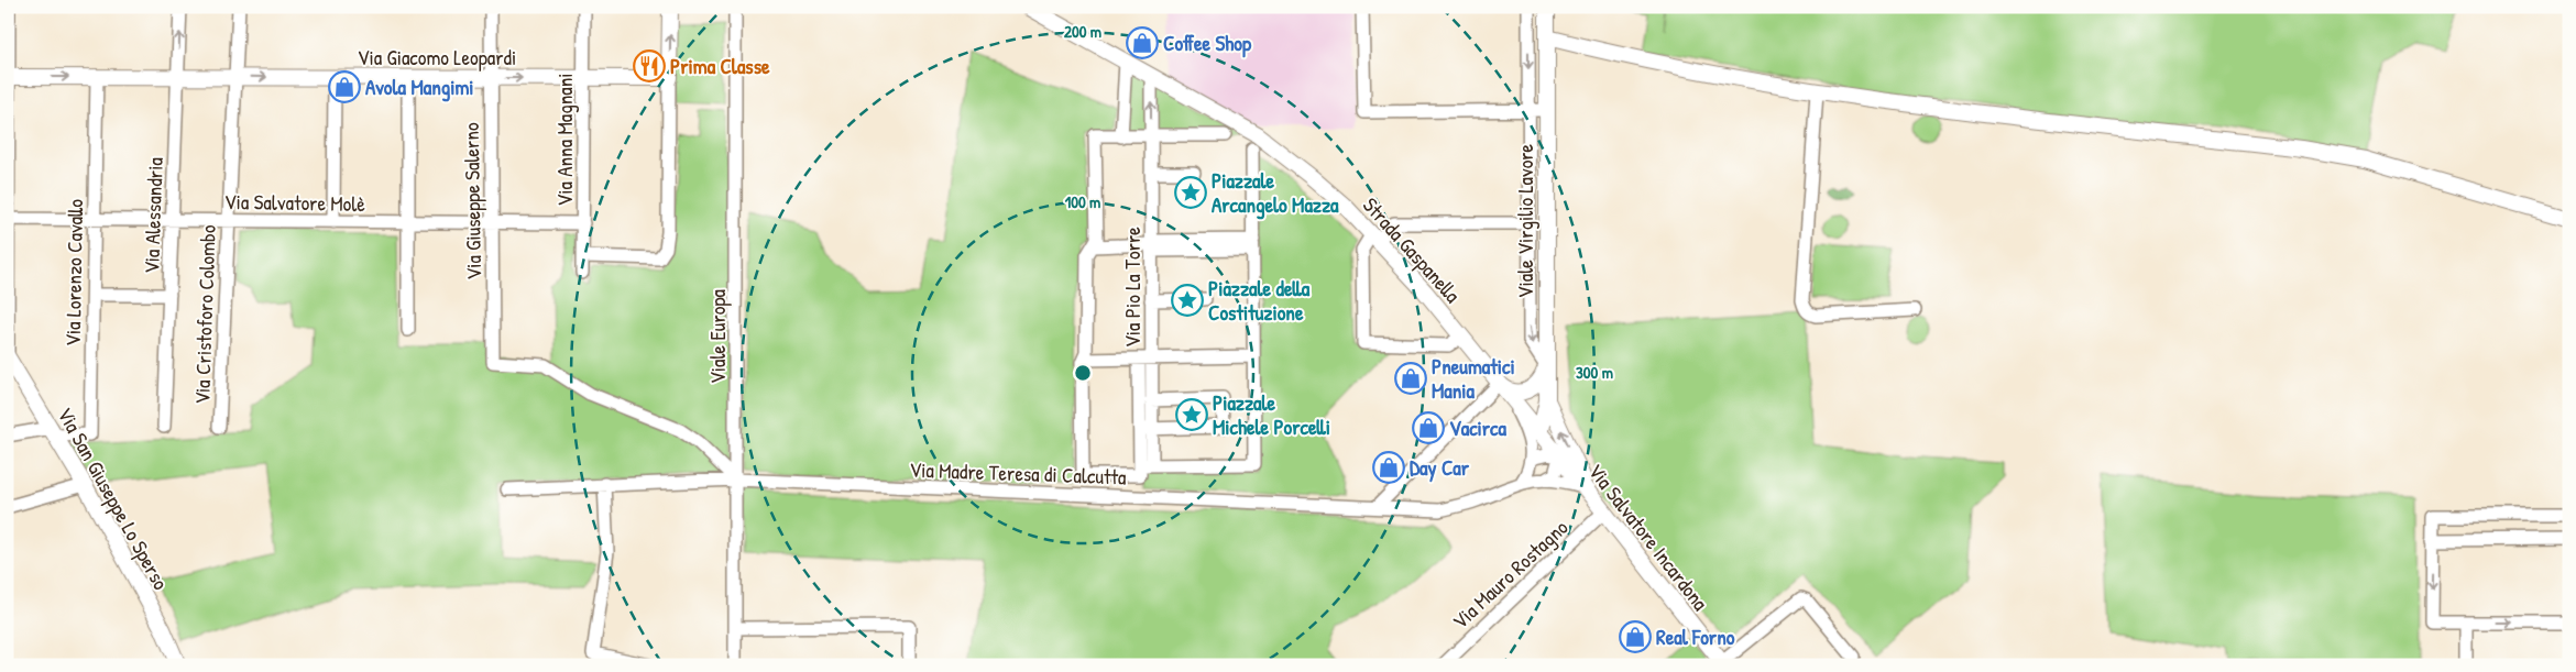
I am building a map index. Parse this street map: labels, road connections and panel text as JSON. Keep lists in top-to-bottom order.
{
  "streets": {
    "street": [
      "Via Giacomo Leopardi",
      "Via Anna Magnani",
      "Via Giuseppe Salerno",
      "Via Salvatore Molè",
      "Via Alessandria",
      "Viale Virgilio Lavore",
      "Strada Gaspanella",
      "Via Lorenzo Cavallo",
      "Via Pio La Torre",
      "Via Cristoforo Colombo",
      "Viale Europa",
      "Via Madre Teresa di Calcutta",
      "Via San Giuseppe Lo Sperso",
      "Via Salvatore Incardona",
      "Via Mauro Rostagno"
    ]
  },
  "crossings": [
    ["Via Giacomo Leopardi", "Via Anna Magnani"],
    ["Via Giacomo Leopardi", "Via Giuseppe Salerno"],
    ["Via Giacomo Leopardi", "Via Alessandria"],
    ["Via Giacomo Leopardi", "Via Lorenzo Cavallo"],
    ["Via Giacomo Leopardi", "Via Cristoforo Colombo"],
    ["Via Anna Magnani", "Via Salvatore Molè"],
    ["Via Giuseppe Salerno", "Via Salvatore Molè"],
    ["Via Giuseppe Salerno", "Viale Europa"],
    ["Via Giuseppe Salerno", "Via Madre Teresa di Calcutta"],
    ["Via Salvatore Molè", "Via Alessandria"],
    ["Via Salvatore Molè", "Via Lorenzo Cavallo"],
    ["Via Salvatore Molè", "Via Cristoforo Colombo"],
    ["Viale Virgilio Lavore", "Strada Gaspanella"],
    ["Viale Virgilio Lavore", "Via Salvatore Incardona"],
    ["Strada Gaspanella", "Via Pio La Torre"],
    ["Strada Gaspanella", "Via Salvatore Incardona"],
    ["Via Lorenzo Cavallo", "Via San Giuseppe Lo Sperso"],
    ["Viale Europa", "Via Madre Teresa di Calcutta"],
    ["Via Madre Teresa di Calcutta", "Via Salvatore Incardona"],
    ["Via Salvatore Incardona", "Via Mauro Rostagno"]
  ],
  "one_way": ["Via Giacomo Leopardi"],
  "places": {
    "shop": [
      "Coffee Shop",
      "Avola Mangimi",
      "Pneumatici Mania",
      "Vacirca",
      "Day Car",
      "Real Forno"
    ],
    "restaurant": ["Prima Classe"],
    "place": ["Piazzale Arcangelo Mazza", "Piazzale della Costituzione", "Piazzale Michele Porcelli"]
  },
  "rings": ["200 m", "100 m", "300 m"]
}
